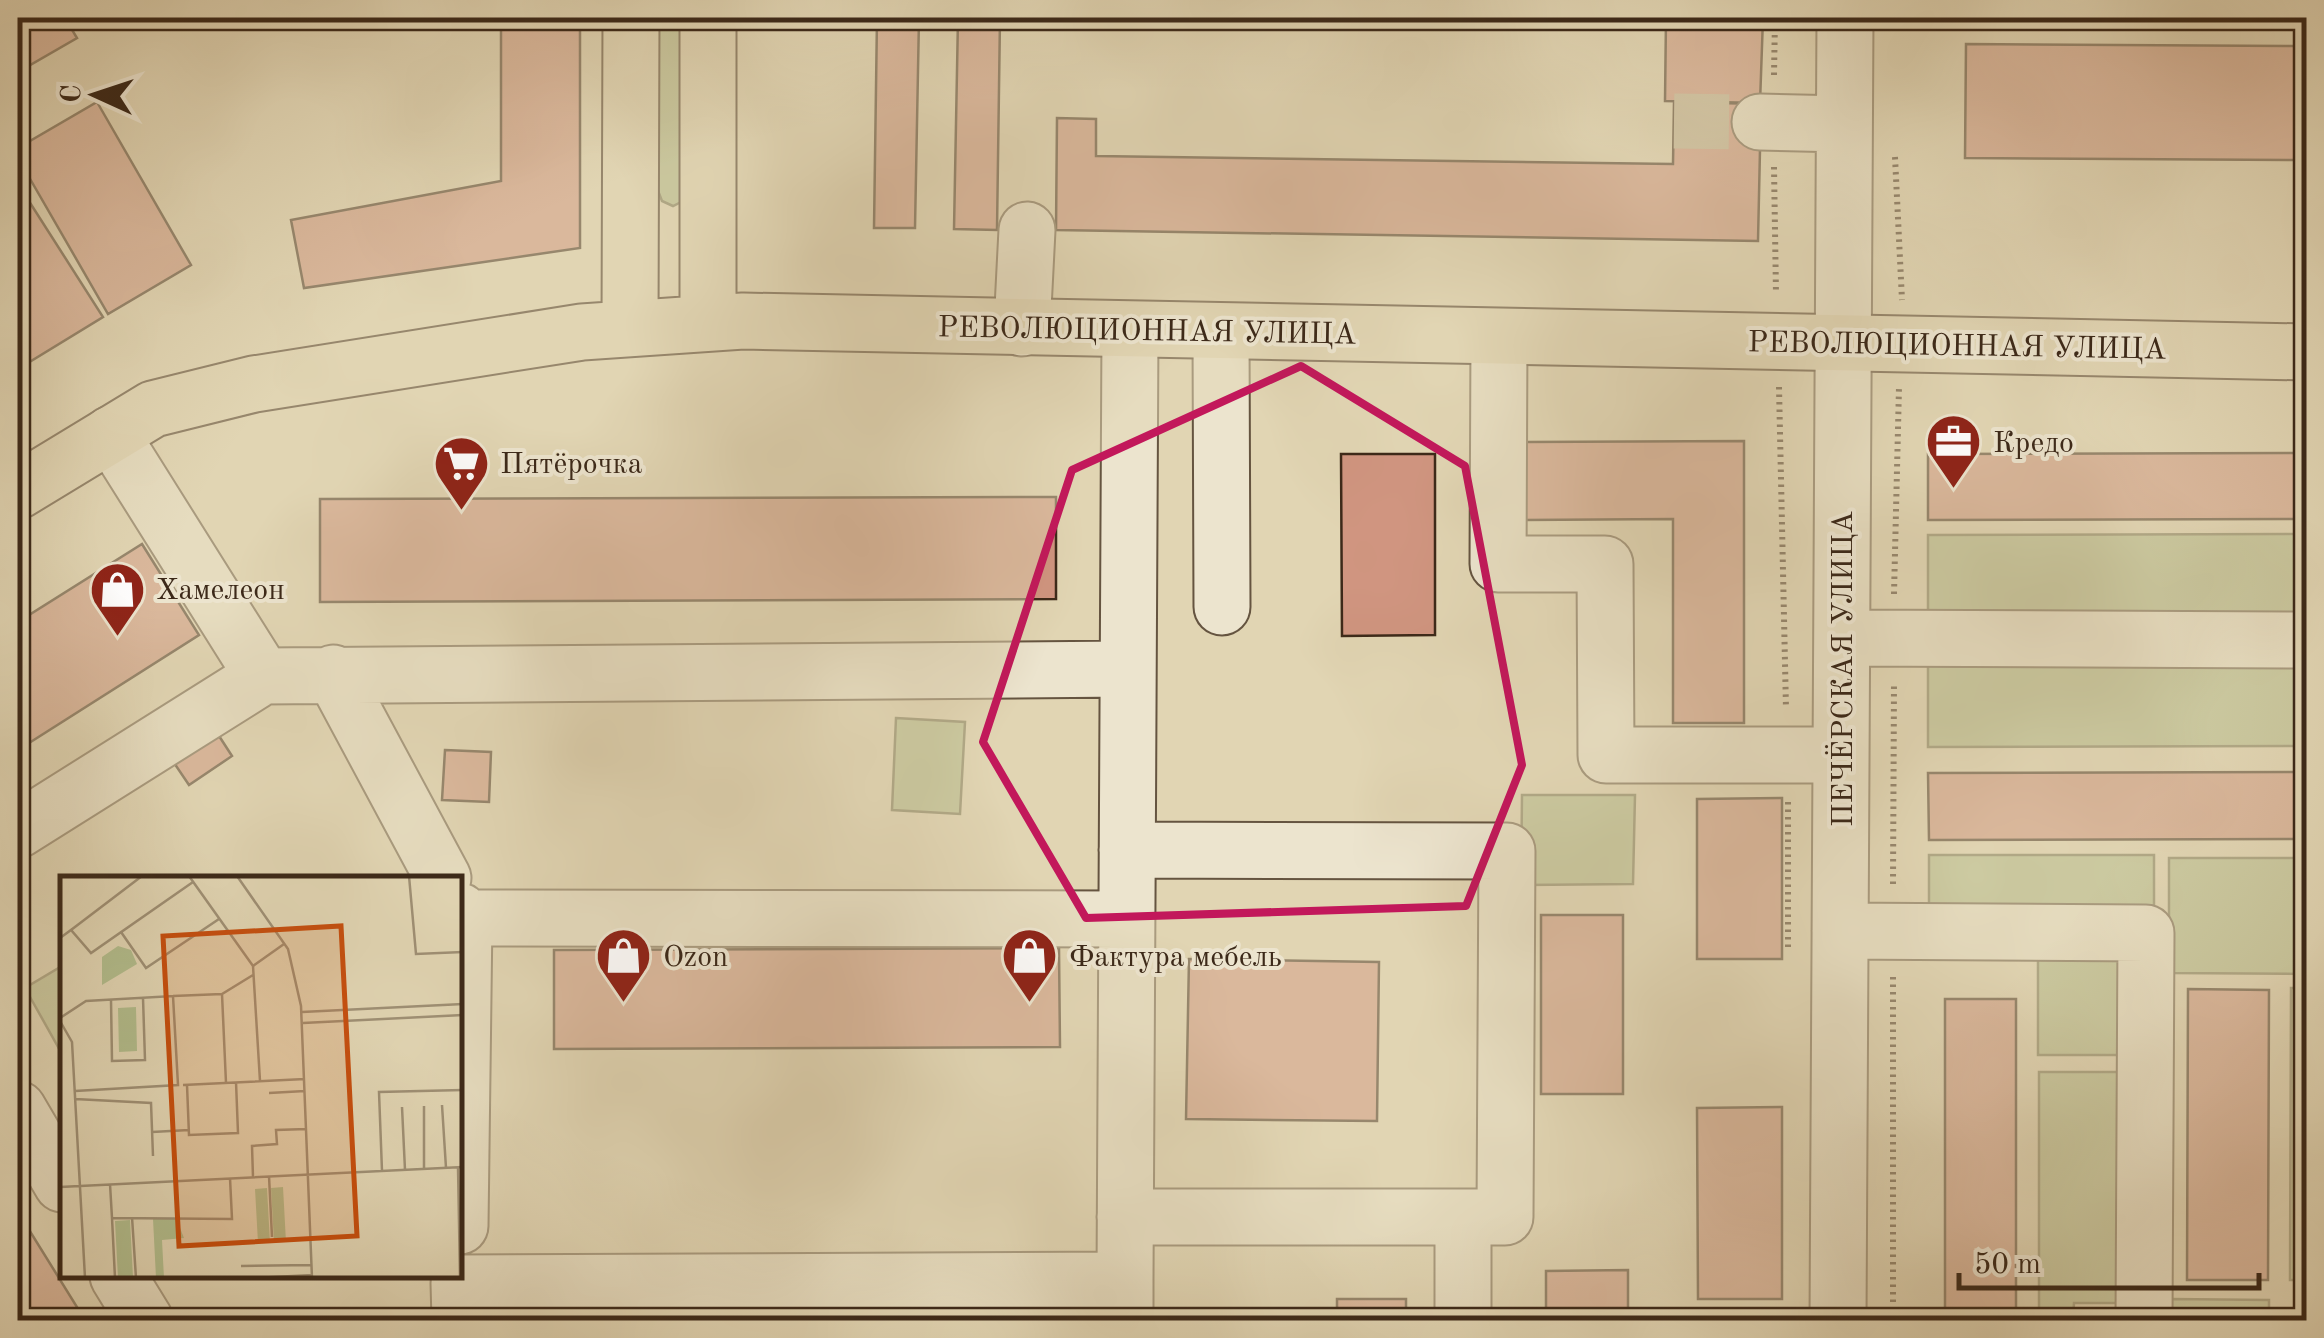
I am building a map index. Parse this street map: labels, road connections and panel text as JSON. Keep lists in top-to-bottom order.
{
  "streets": {
    "main road": ["РЕВОЛЮЦИОННАЯ УЛИЦА"],
    "street": ["ПЕЧЁРСКАЯ УЛИЦА"]
  },
  "crossings": [
    ["РЕВОЛЮЦИОННАЯ УЛИЦА", "ПЕЧЁРСКАЯ УЛИЦА"]
  ],
  "places": {
    "office": ["Кредо"],
    "supermarket": ["Пятёрочка"],
    "shop": ["Хамелеон", "Ozon", "Фактура мебель"]
  },
  "scale_bar": "50 m",
  "north": "left"
}
